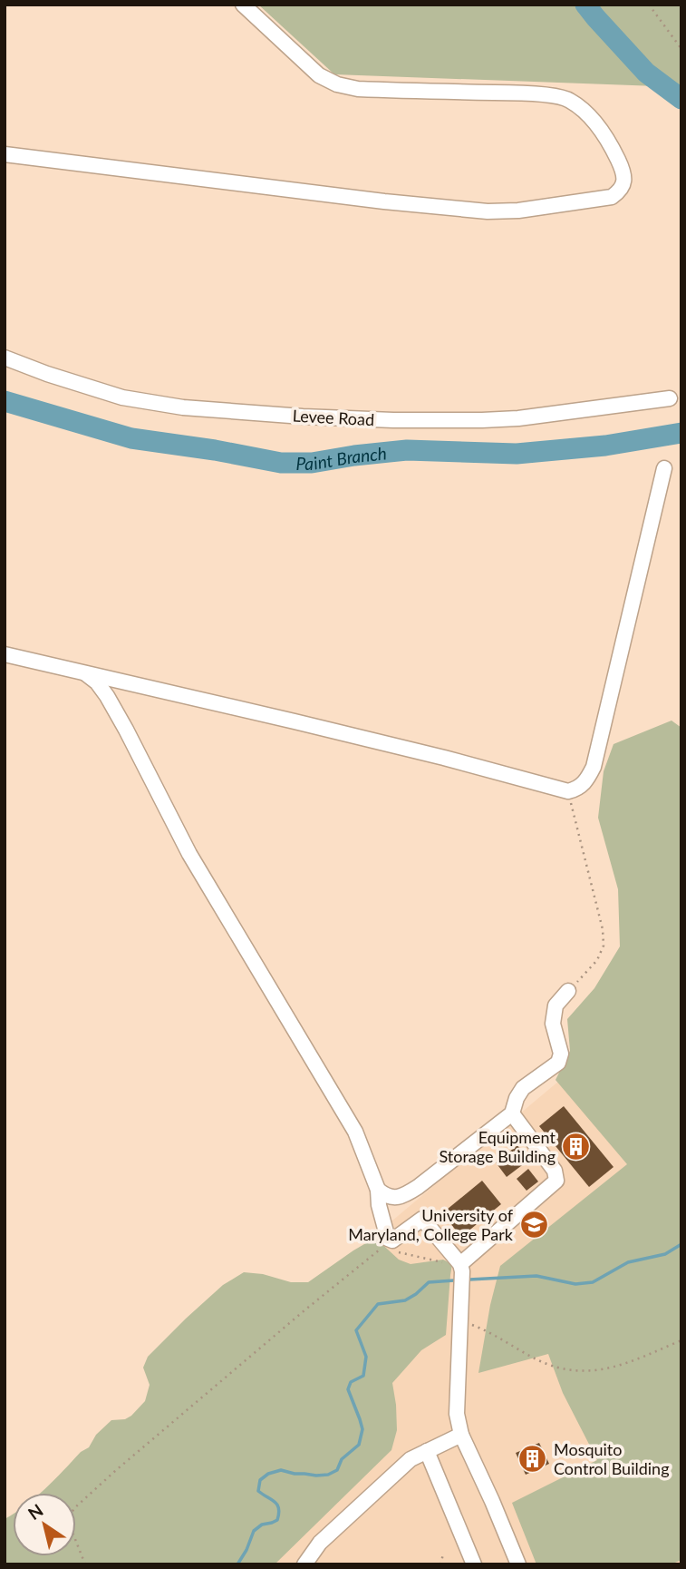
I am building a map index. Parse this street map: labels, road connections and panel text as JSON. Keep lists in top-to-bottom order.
{
  "streets": {
    "lane": ["Levee Road"]
  },
  "water": ["Paint Branch"],
  "places": {
    "building": ["Equipment Storage Building", "Mosquito Control Building"],
    "school or university": ["University of Maryland, College Park"]
  },
  "north": "top left"
}
